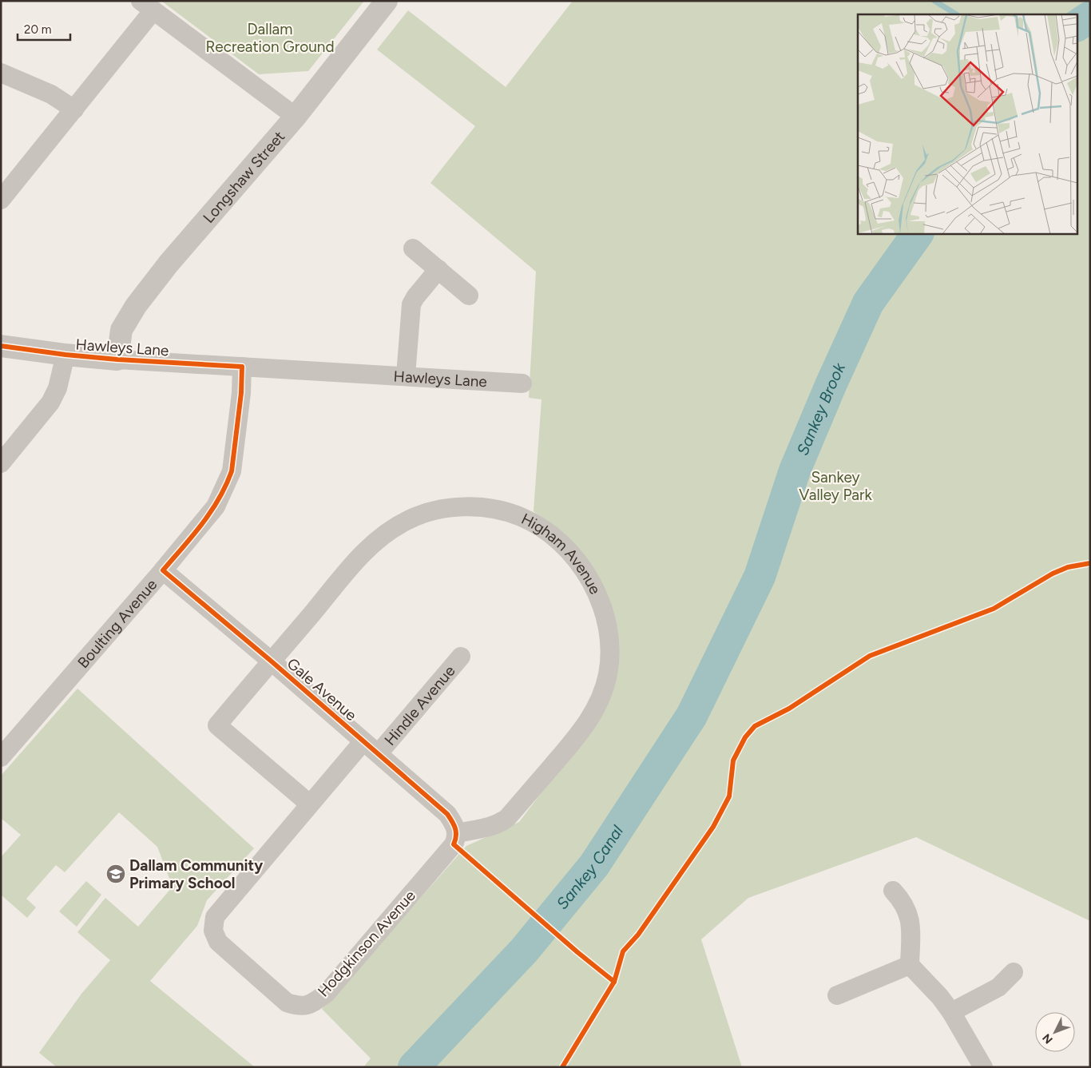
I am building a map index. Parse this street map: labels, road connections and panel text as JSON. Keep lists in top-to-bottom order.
{
  "streets": {
    "street": [
      "Longshaw Street",
      "Hawleys Lane",
      "Higham Avenue",
      "Boulting Avenue",
      "Gale Avenue",
      "Hindle Avenue",
      "Hodgkinson Avenue"
    ]
  },
  "crossings": [
    ["Longshaw Street", "Hawleys Lane"],
    ["Hawleys Lane", "Boulting Avenue"],
    ["Higham Avenue", "Gale Avenue"],
    ["Higham Avenue", "Hodgkinson Avenue"],
    ["Boulting Avenue", "Gale Avenue"],
    ["Gale Avenue", "Hindle Avenue"],
    ["Gale Avenue", "Hodgkinson Avenue"]
  ],
  "water": ["Sankey Brook", "Sankey Canal"],
  "parks": ["Dallam Recreation Ground", "Sankey Valley Park"],
  "places": {
    "school or university": ["Dallam Community Primary School"]
  },
  "scale_bar": "20 m",
  "north": "bottom left"
}
